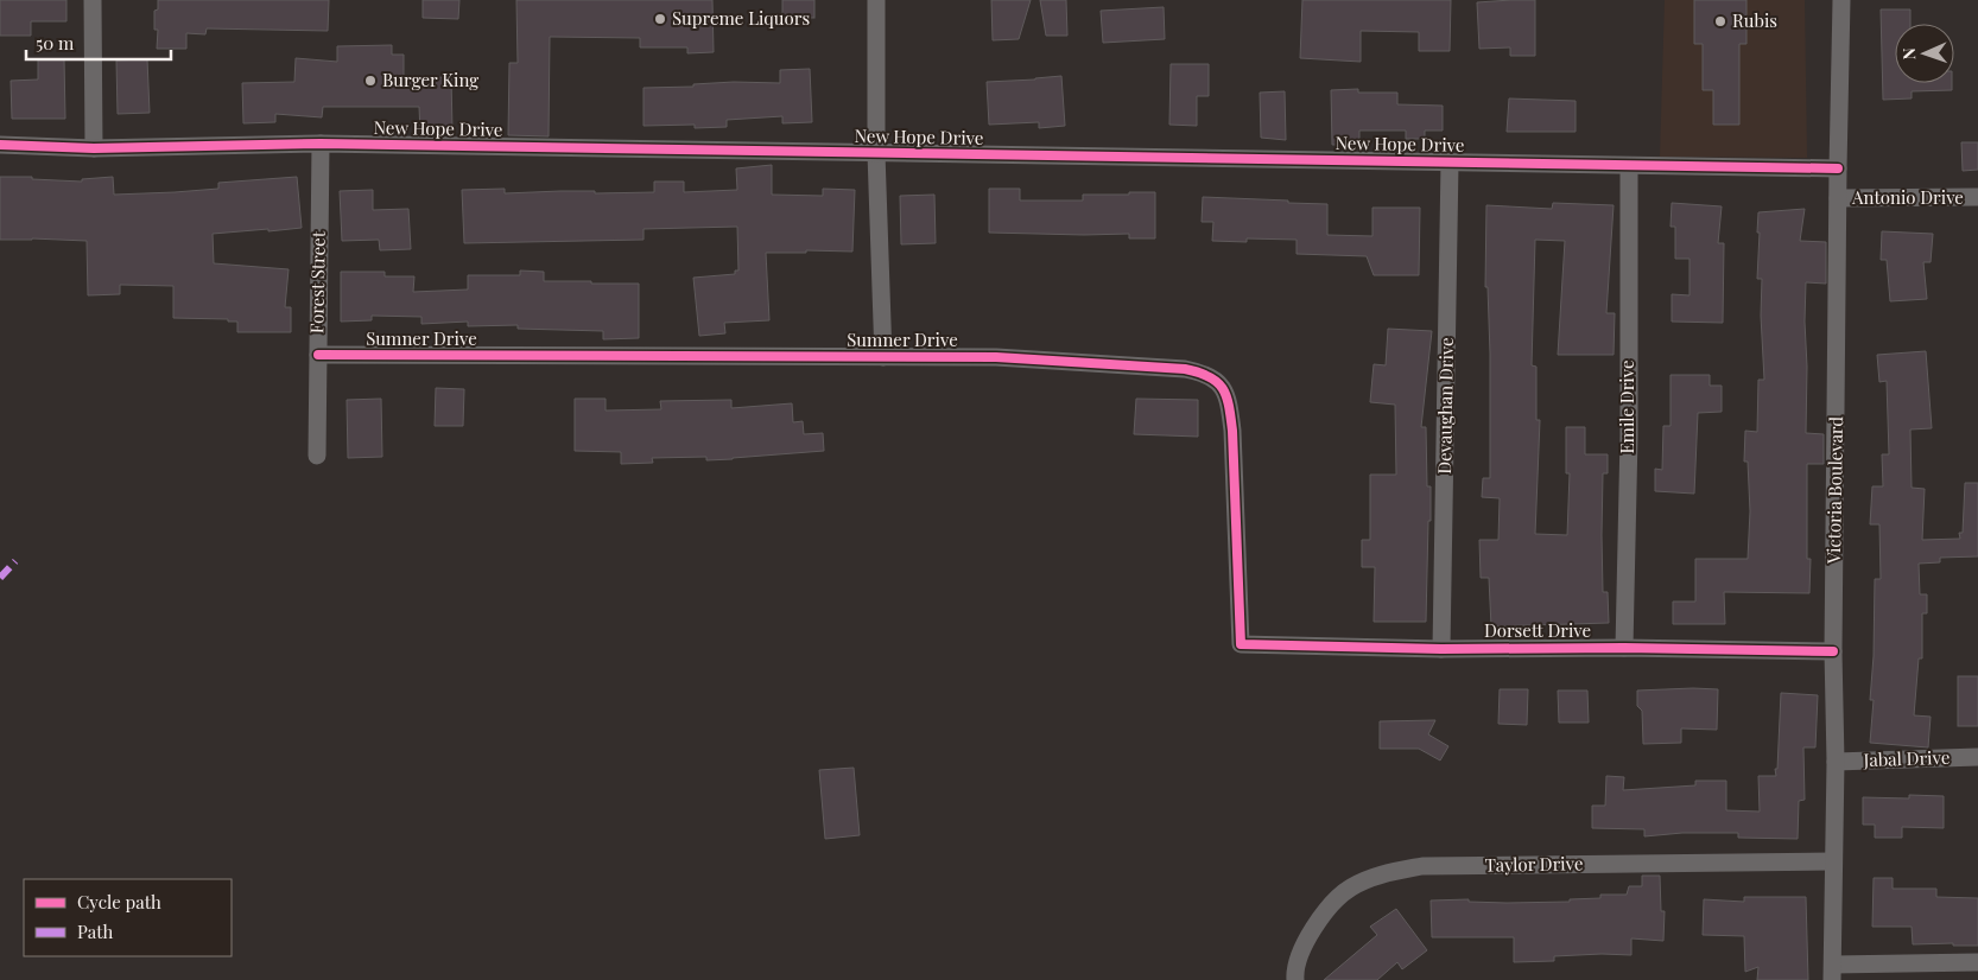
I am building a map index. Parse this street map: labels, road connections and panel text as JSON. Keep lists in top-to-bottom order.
{
  "streets": {
    "street": [
      "New Hope Drive",
      "Antonio Drive",
      "Forest Street",
      "Sumner Drive",
      "Devaughan Drive",
      "Emile Drive",
      "Victoria Boulevard",
      "Dorsett Drive",
      "Jabal Drive",
      "Taylor Drive"
    ]
  },
  "crossings": [
    ["New Hope Drive", "Forest Street"],
    ["New Hope Drive", "Devaughan Drive"],
    ["New Hope Drive", "Emile Drive"],
    ["New Hope Drive", "Victoria Boulevard"],
    ["Antonio Drive", "Victoria Boulevard"],
    ["Forest Street", "Sumner Drive"],
    ["Sumner Drive", "Dorsett Drive"],
    ["Devaughan Drive", "Dorsett Drive"],
    ["Emile Drive", "Dorsett Drive"],
    ["Victoria Boulevard", "Dorsett Drive"],
    ["Victoria Boulevard", "Jabal Drive"],
    ["Victoria Boulevard", "Taylor Drive"]
  ],
  "places": ["Supreme Liquors", "Rubis", "Burger King"],
  "legend": ["Cycle path", "Path"],
  "scale_bar": "50 m",
  "north": "left"
}
